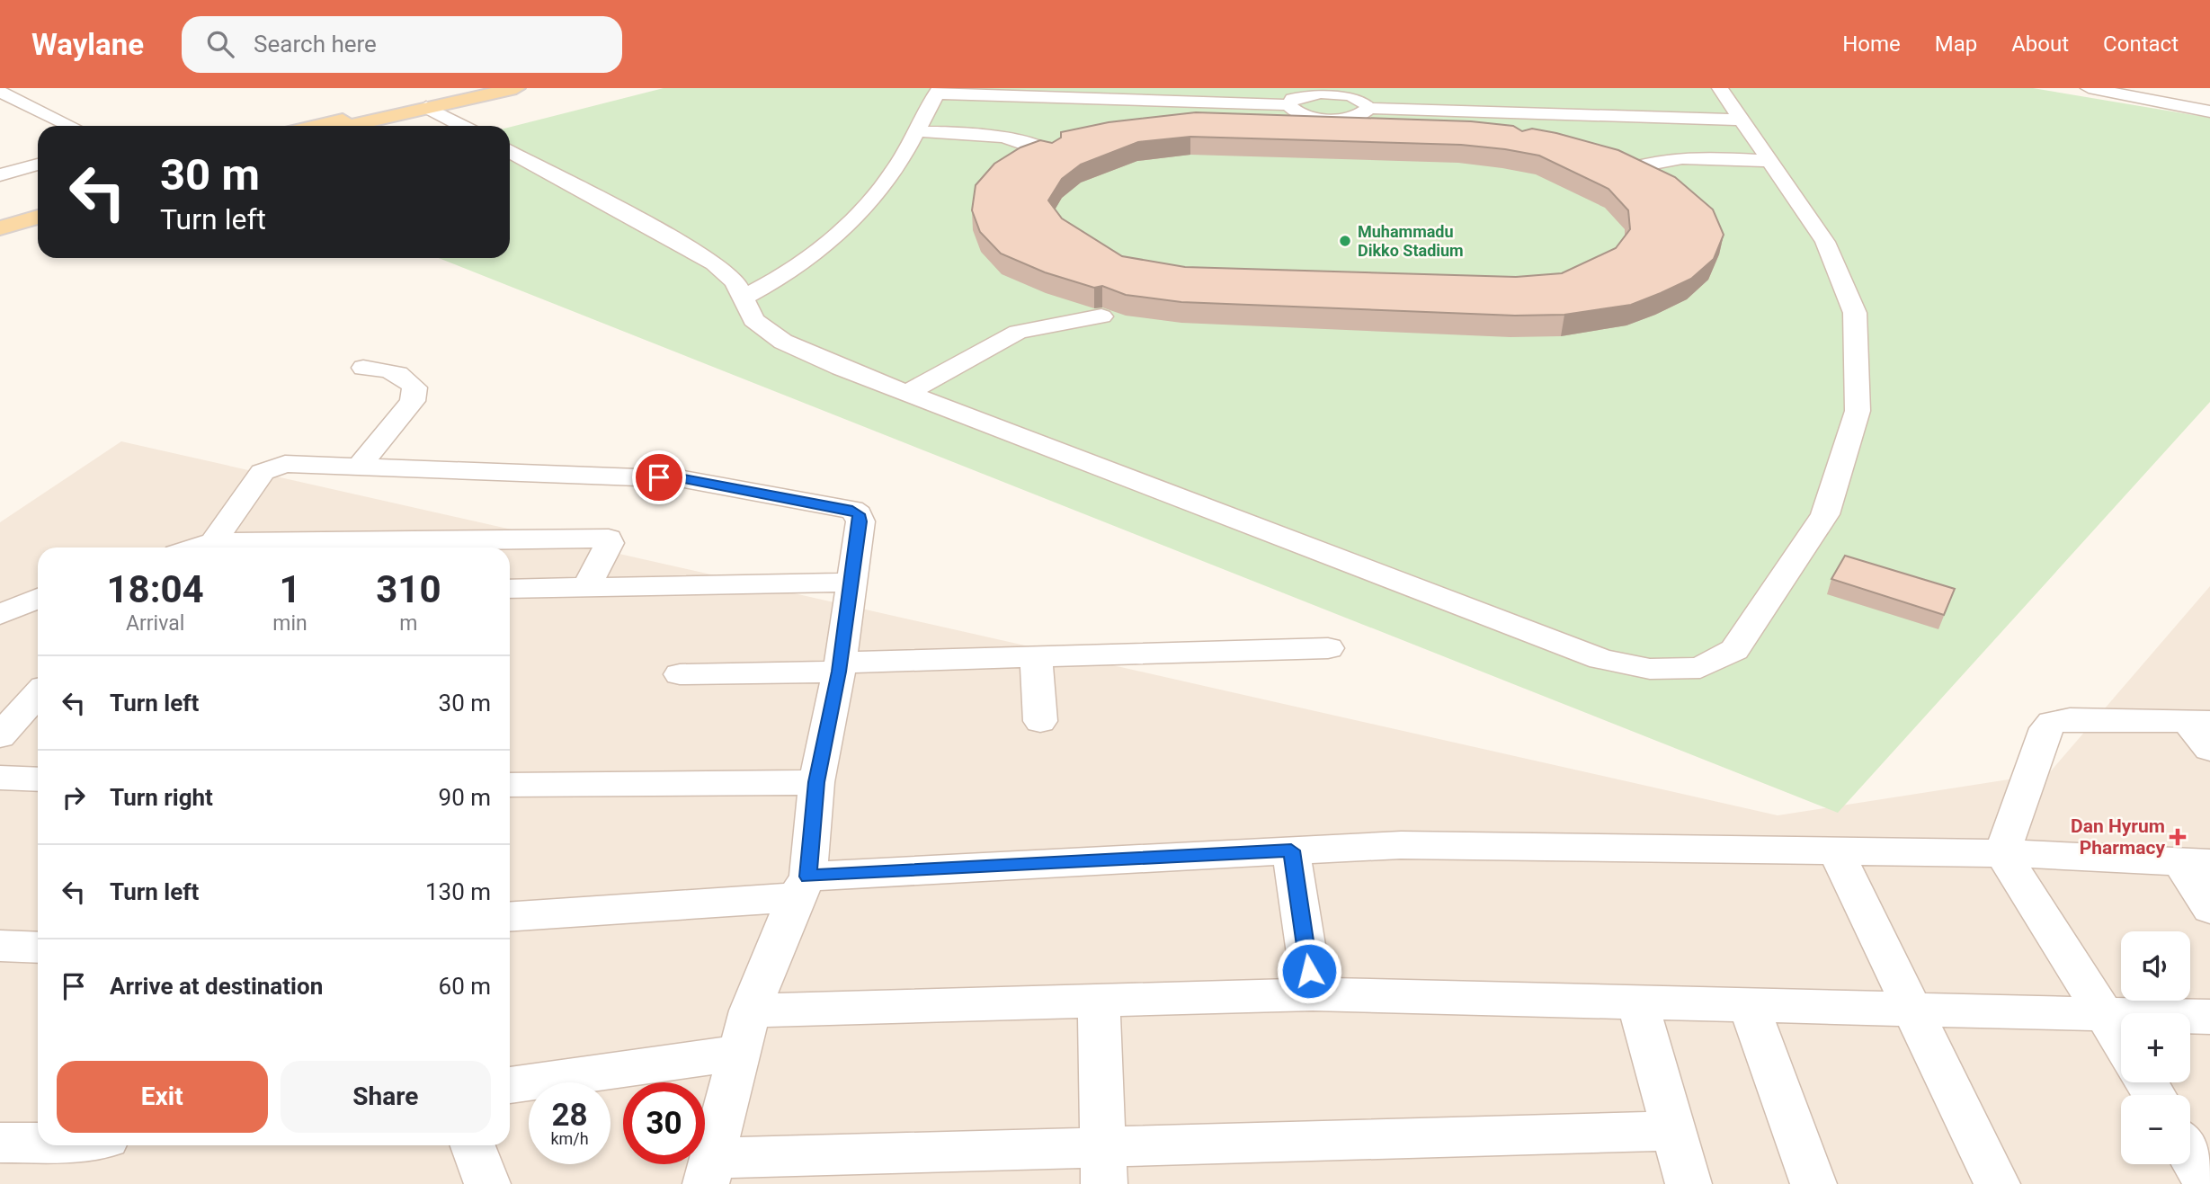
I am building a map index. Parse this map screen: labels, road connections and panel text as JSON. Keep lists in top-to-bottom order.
{
  "places": {
    "other": ["Muhammadu Dikko Stadium"],
    "health": ["Dan Hyrum Pharmacy"]
  },
  "page": {
    "header": "Waylane",
    "search": "Search here",
    "nav": [
      "Home",
      "Map",
      "About",
      "Contact"
    ],
    "turn": ["30 m", "Turn left"],
    "eta": [
      "18:04",
      "Arrival",
      "1",
      "min",
      "310",
      "m"
    ],
    "list": [
      {
        "name": "Turn left",
        "value": "30 m"
      },
      {
        "name": "Turn right",
        "value": "90 m"
      },
      {
        "name": "Turn left",
        "value": "130 m"
      },
      {
        "name": "Arrive at destination",
        "value": "60 m"
      }
    ],
    "map_buttons": ["+", "−"],
    "buttons": ["Exit", "Share"],
    "speed": "28 km/h",
    "limit": "30"
  }
}
